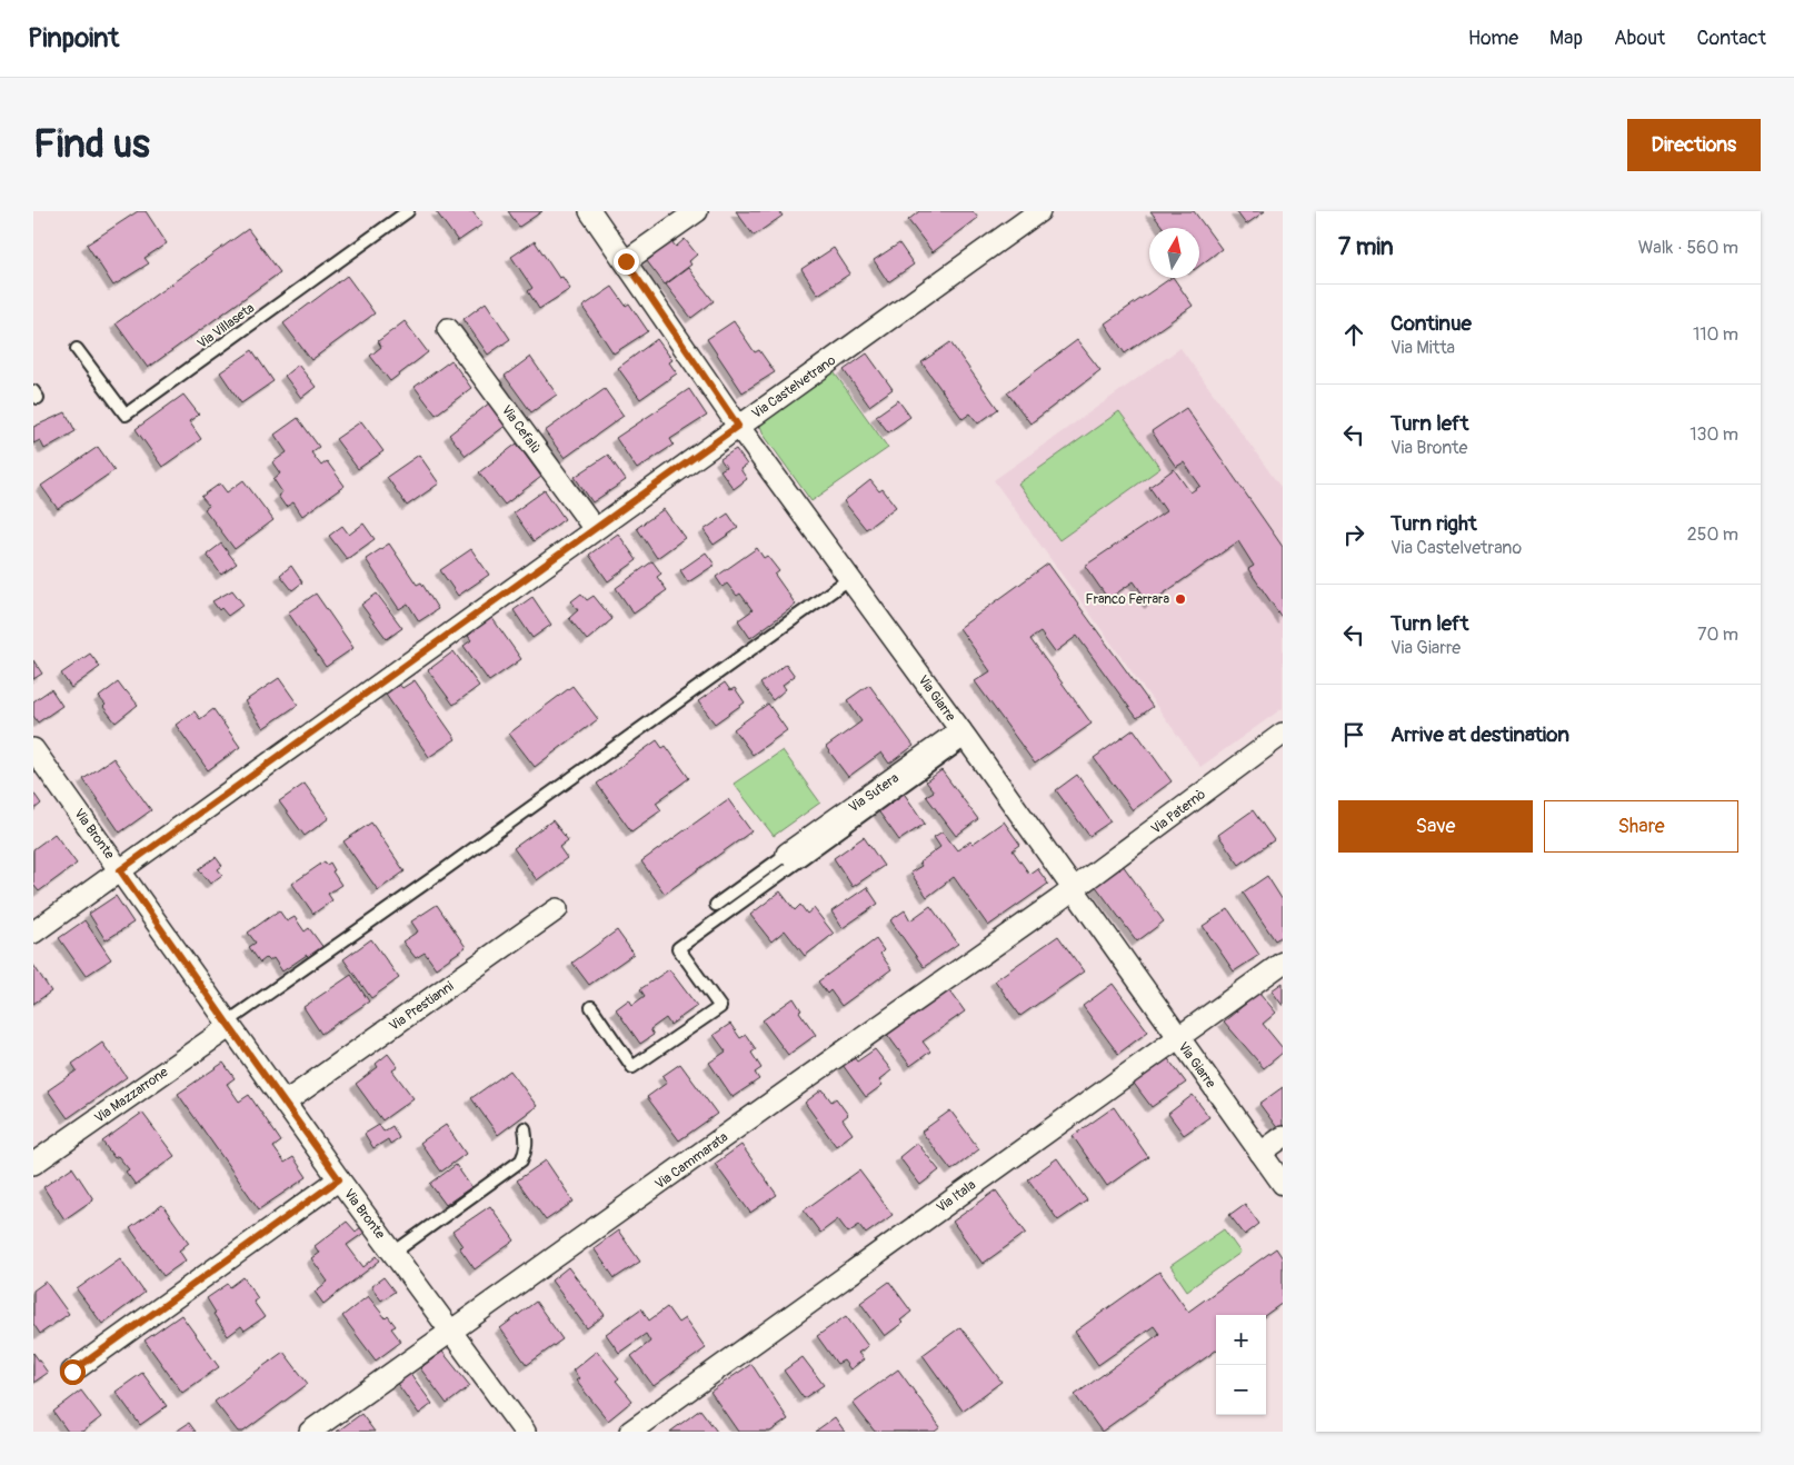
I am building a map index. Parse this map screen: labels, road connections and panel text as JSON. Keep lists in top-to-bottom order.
{
  "streets": {
    "street": [
      "Via Castelvetrano",
      "Via Cefalù",
      "Via Giarre",
      "Via Sutera",
      "Via Paternò",
      "Via Bronte",
      "Via Prestianni",
      "Via Mazzarrone",
      "Via Cammarata",
      "Via Itala"
    ],
    "lane": ["Via Villaseta"]
  },
  "crossings": [
    ["Via Castelvetrano", "Via Cefalù"],
    ["Via Castelvetrano", "Via Giarre"],
    ["Via Castelvetrano", "Via Bronte"],
    ["Via Giarre", "Via Sutera"],
    ["Via Giarre", "Via Paternò"],
    ["Via Giarre", "Via Cammarata"],
    ["Via Giarre", "Via Itala"],
    ["Via Paternò", "Via Cammarata"],
    ["Via Bronte", "Via Prestianni"],
    ["Via Bronte", "Via Mazzarrone"],
    ["Via Bronte", "Via Cammarata"]
  ],
  "places": ["Franco Ferrara"],
  "north": "top",
  "page": {
    "header": "Pinpoint",
    "nav": [
      "Home",
      "Map",
      "About",
      "Contact"
    ],
    "buttons": [
      "Directions",
      ["Save", "Share"]
    ],
    "title": "Find us",
    "heading": ["7 min", "Walk · 560 m"],
    "list": [
      ["Continue", "Via Mitta", "110 m"],
      ["Turn left", "Via Bronte", "130 m"],
      ["Turn right", "Via Castelvetrano", "250 m"],
      ["Turn left", "Via Giarre", "70 m"],
      "Arrive at destination"
    ],
    "map_buttons": ["+", "−"]
  }
}
